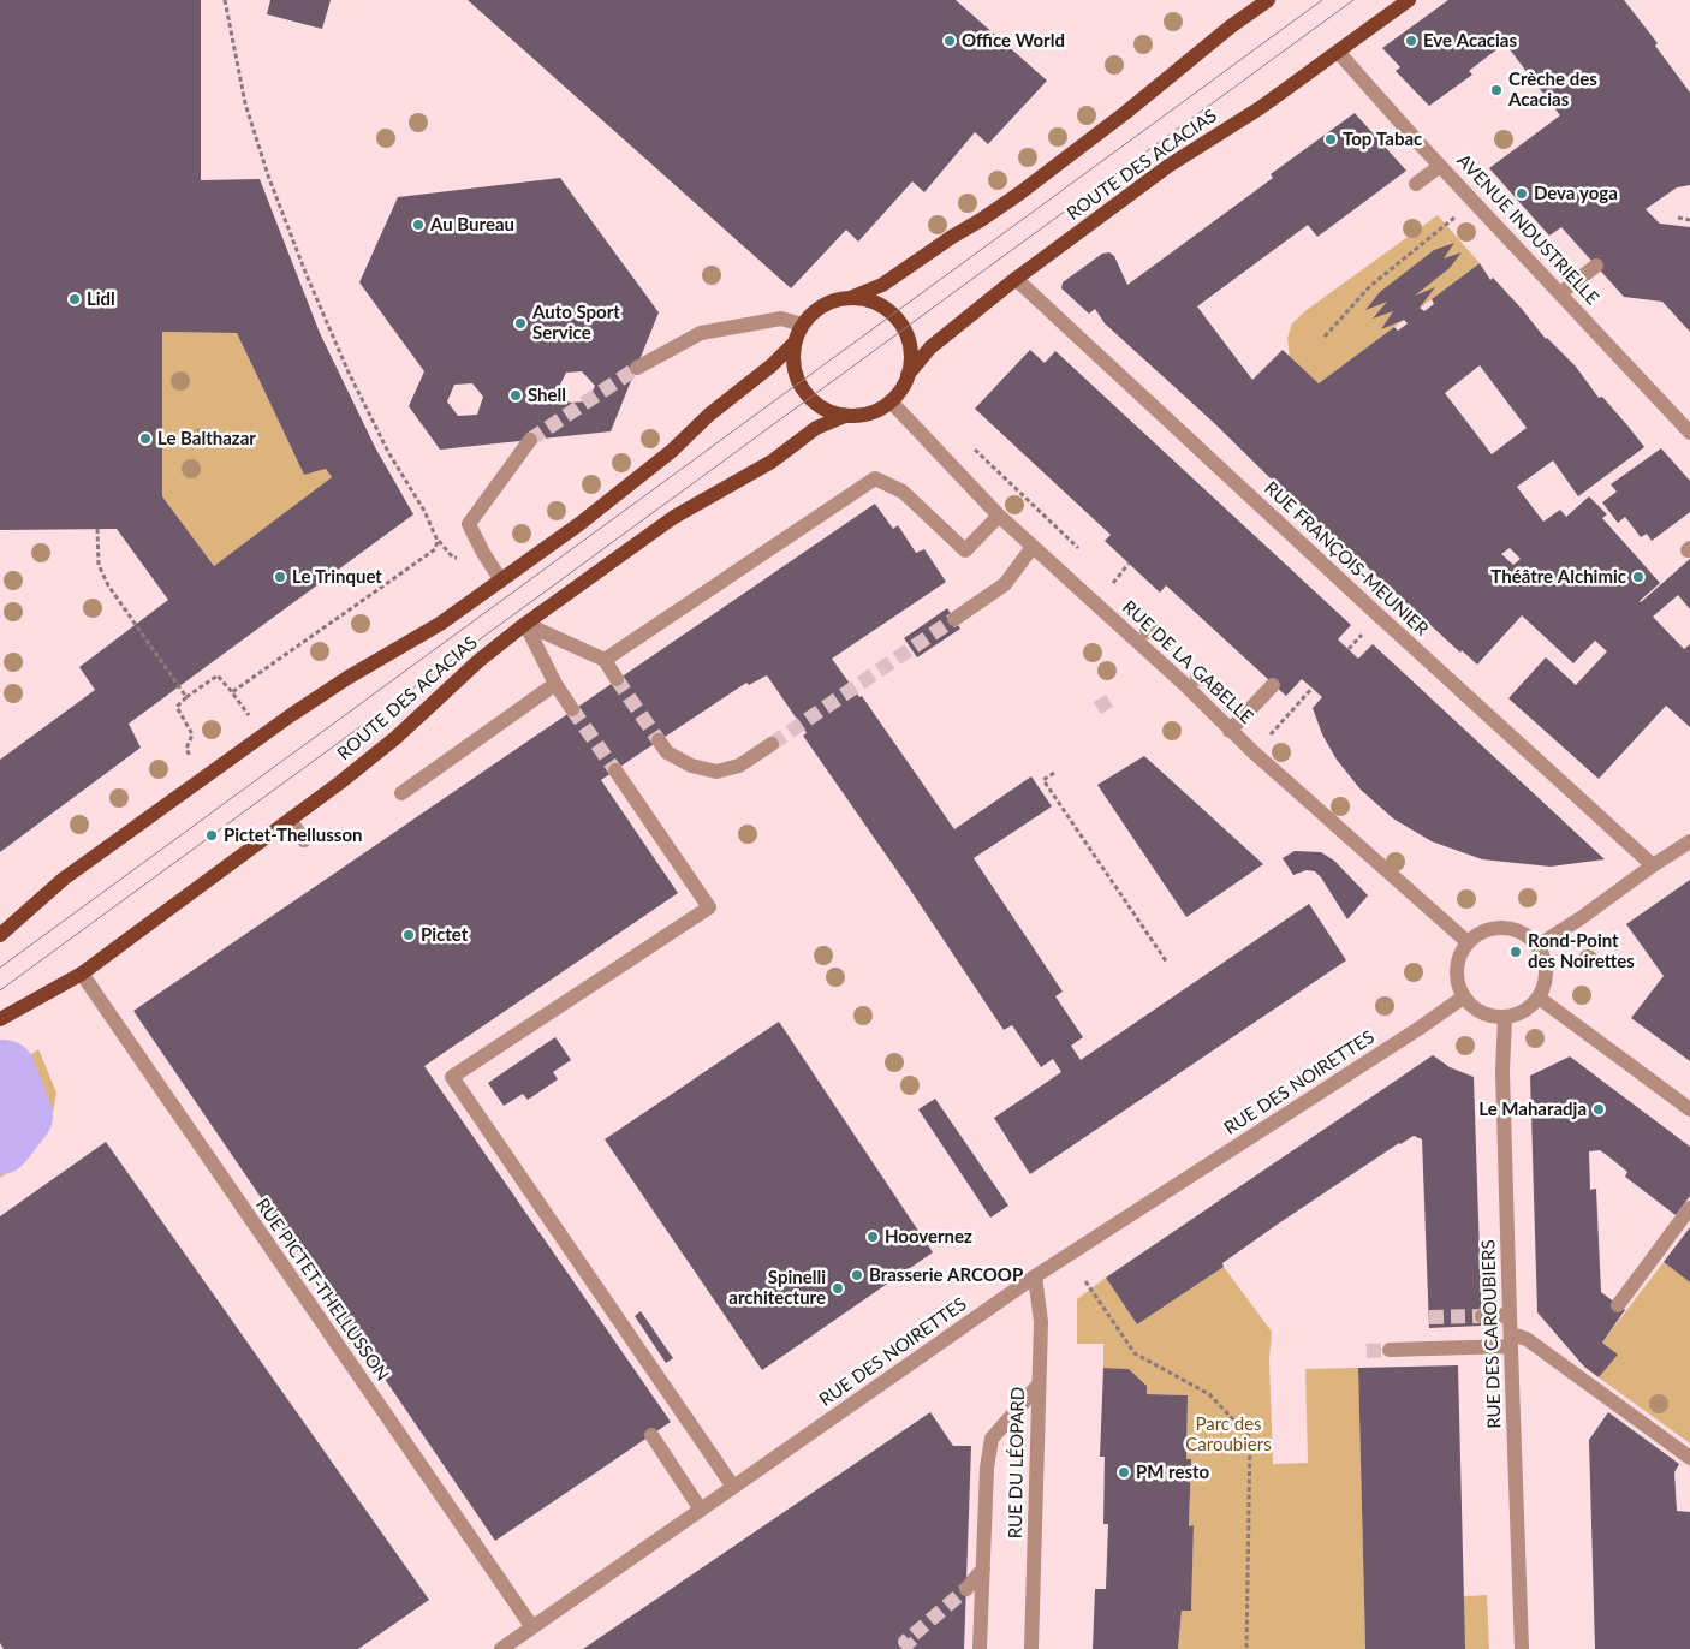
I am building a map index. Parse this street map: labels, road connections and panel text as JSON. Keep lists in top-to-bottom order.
{
  "streets": {
    "main road": ["ROUTE DES ACACIAS"],
    "street": [
      "AVENUE INDUSTRIELLE",
      "RUE FRANÇOIS-MEUNIER",
      "RUE DE LA GABELLE",
      "RUE DES NOIRETTES",
      "RUE PICTET-THELLUSSON",
      "RUE DES CAROUBIERS",
      "RUE DU LÉOPARD"
    ]
  },
  "crossings": [
    ["ROUTE DES ACACIAS", "AVENUE INDUSTRIELLE"],
    ["ROUTE DES ACACIAS", "RUE FRANÇOIS-MEUNIER"],
    ["ROUTE DES ACACIAS", "RUE DE LA GABELLE"],
    ["ROUTE DES ACACIAS", "RUE PICTET-THELLUSSON"],
    ["RUE DE LA GABELLE", "RUE DES NOIRETTES"],
    ["RUE DE LA GABELLE", "RUE DES CAROUBIERS"],
    ["RUE DES NOIRETTES", "RUE PICTET-THELLUSSON"],
    ["RUE DES NOIRETTES", "RUE DES CAROUBIERS"],
    ["RUE DES NOIRETTES", "RUE DU LÉOPARD"]
  ],
  "parks": ["Parc des Caroubiers"],
  "places": [
    "Office World",
    "Eve Acacias",
    "Crèche des Acacias",
    "Top Tabac",
    "Deva yoga",
    "Au Bureau",
    "Lidl",
    "Auto Sport Service",
    "Shell",
    "Le Balthazar",
    "Le Trinquet",
    "Théâtre Alchimic",
    "Pictet-Thellusson",
    "Pictet",
    "Rond-Point des Noirettes",
    "Le Maharadja",
    "Hoovernez",
    "Brasserie ARCOOP",
    "Spinelli architecture",
    "PM resto"
  ]
}
